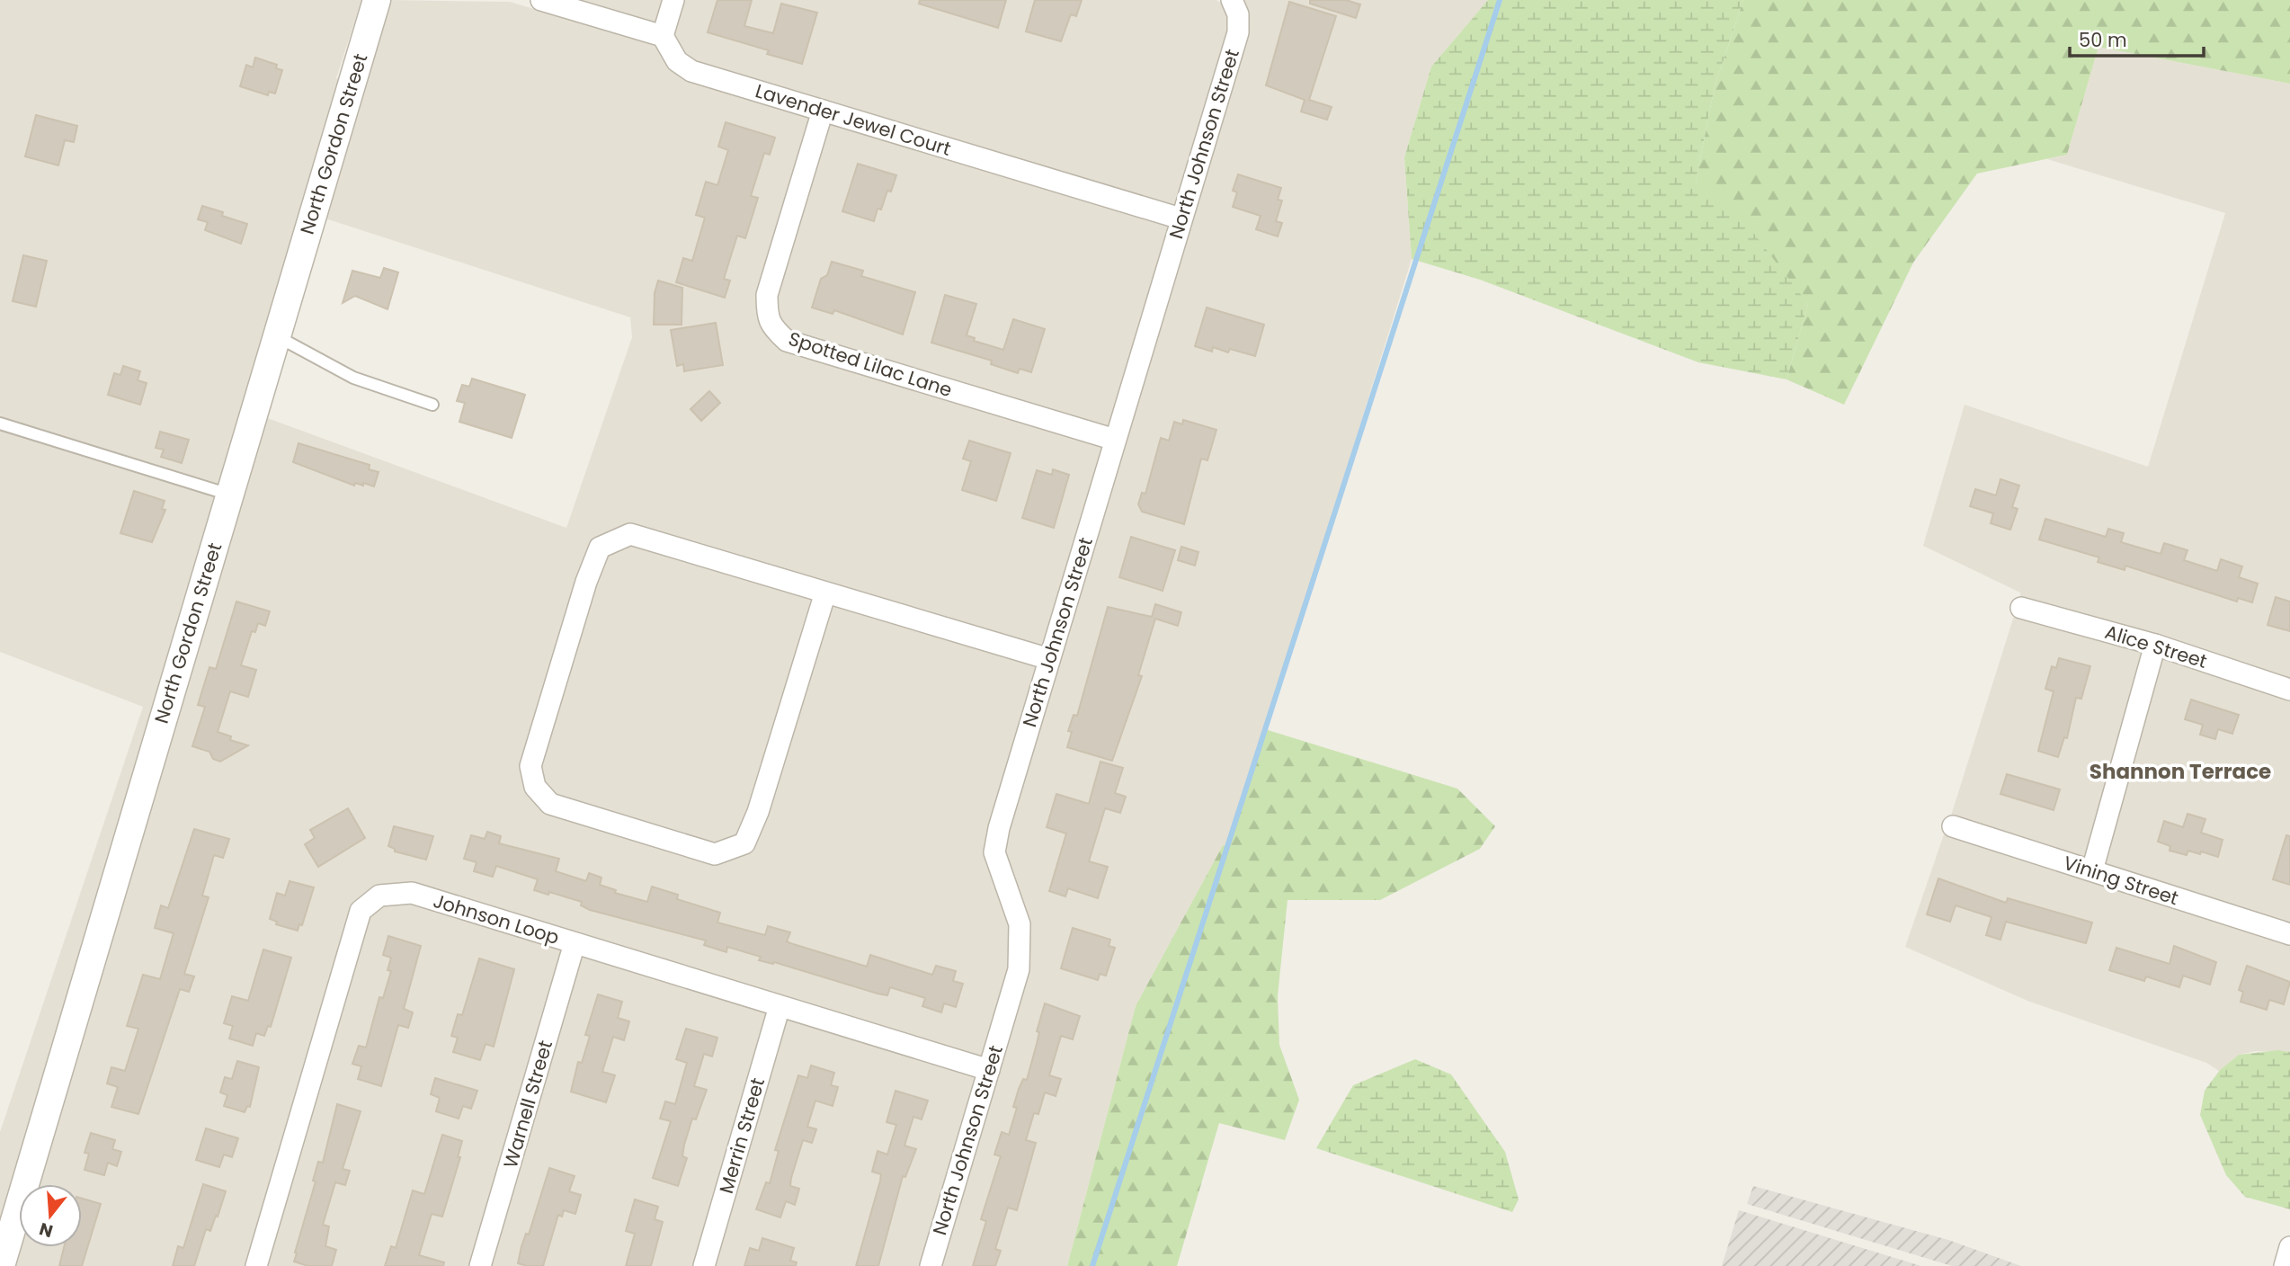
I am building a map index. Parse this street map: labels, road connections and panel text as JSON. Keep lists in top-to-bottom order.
{
  "streets": {
    "street": [
      "Lavender Jewel Court",
      "North Gordon Street",
      "North Johnson Street",
      "Spotted Lilac Lane",
      "Alice Street",
      "Vining Street",
      "Johnson Loop",
      "Warnell Street",
      "Merrin Street"
    ]
  },
  "crossings": [
    ["Lavender Jewel Court", "North Johnson Street"],
    ["Lavender Jewel Court", "Spotted Lilac Lane"],
    ["North Johnson Street", "Spotted Lilac Lane"],
    ["North Johnson Street", "Johnson Loop"],
    ["Johnson Loop", "Warnell Street"],
    ["Johnson Loop", "Merrin Street"]
  ],
  "districts": ["Shannon Terrace"],
  "scale_bar": "50 m",
  "north": "bottom"
}
